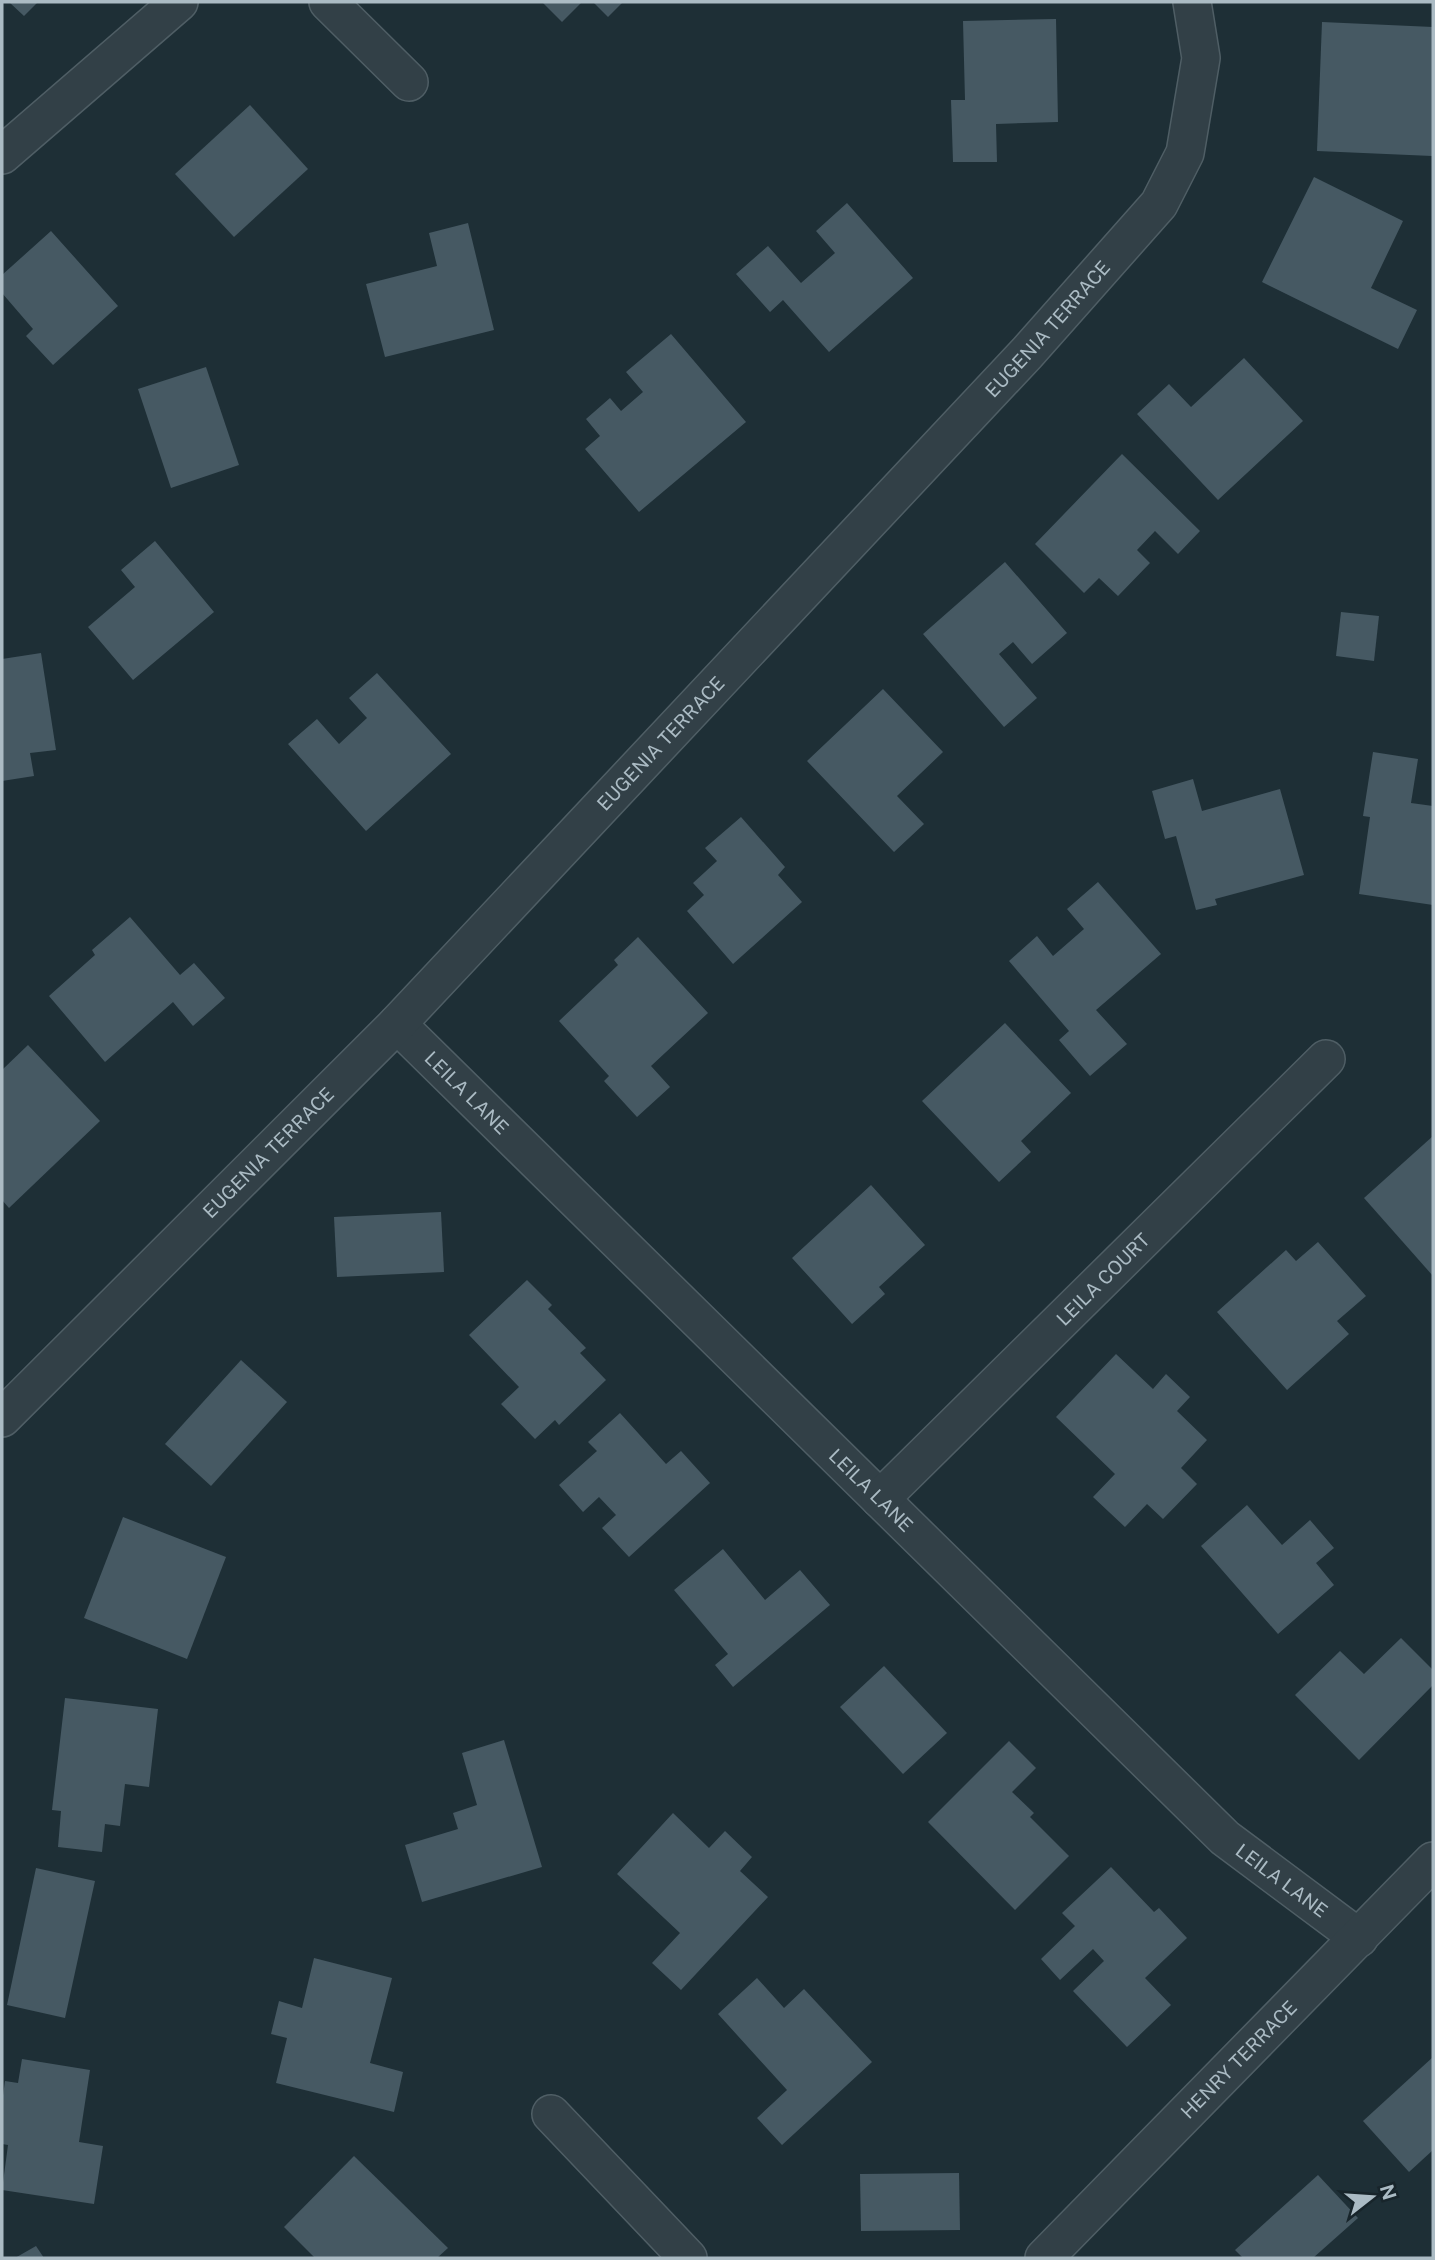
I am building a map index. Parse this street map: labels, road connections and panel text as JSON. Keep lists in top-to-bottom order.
{
  "streets": {
    "street": [
      "EUGENIA TERRACE",
      "LEILA LANE",
      "LEILA COURT",
      "HENRY TERRACE"
    ]
  },
  "crossings": [
    ["EUGENIA TERRACE", "LEILA LANE"],
    ["LEILA LANE", "LEILA COURT"],
    ["LEILA LANE", "HENRY TERRACE"]
  ],
  "north": "right"
}
